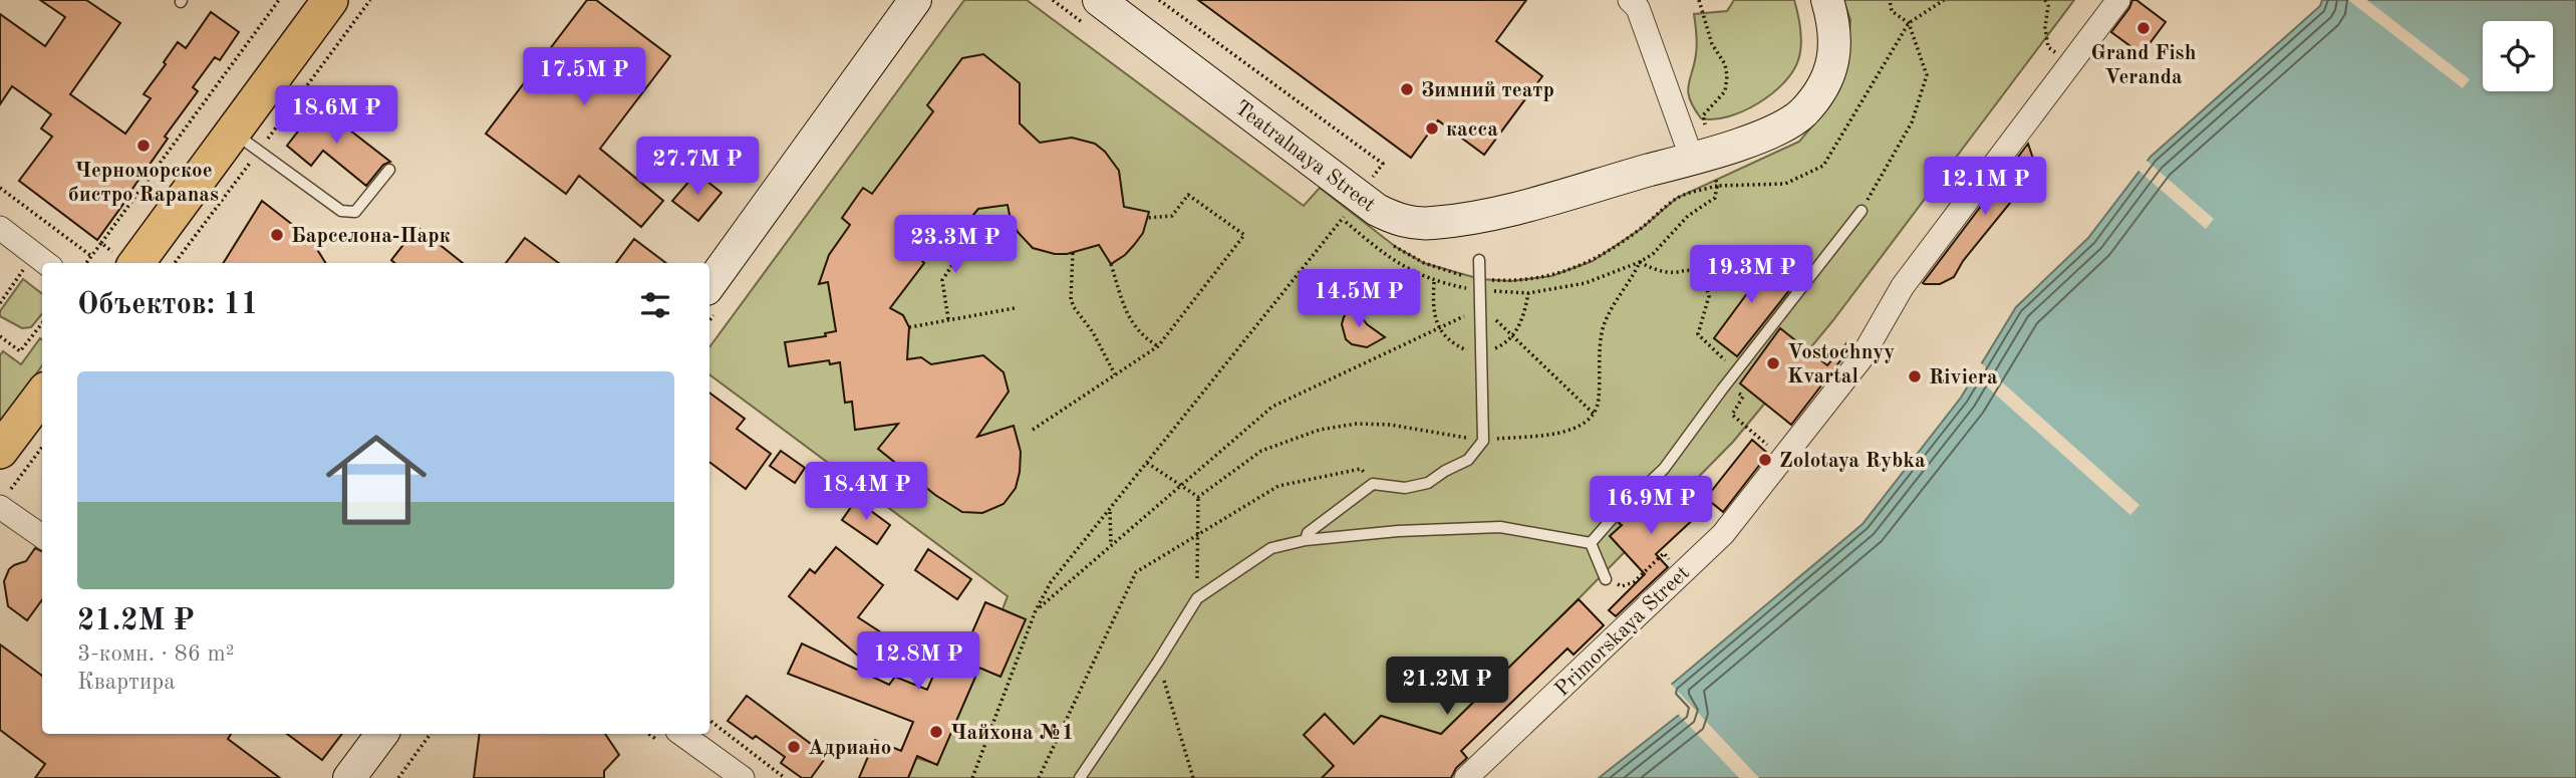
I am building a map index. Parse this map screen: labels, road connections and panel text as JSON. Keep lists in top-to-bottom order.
{
  "streets": {
    "main road": ["Teatralnaya Street"],
    "street": ["Primorskaya Street"]
  },
  "places": [
    "Grand Fish Veranda",
    "Зимний театр",
    "касса",
    "Черноморское бистро Rapanas",
    "Барселона-Парк",
    "Vostochnyy Kvartal",
    "Riviera",
    "Zolotaya Rybka",
    "Чайхона №1",
    "Адриано"
  ],
  "page": {
    "price": [
      "17.5M ₽",
      "18.6M ₽",
      "27.7M ₽",
      "12.1M ₽",
      "23.3M ₽",
      "19.3M ₽",
      "14.5M ₽",
      "18.4M ₽",
      "16.9M ₽",
      "12.8M ₽",
      "21.2M ₽"
    ],
    "heading": "Объектов: 11",
    "list": [
      {
        "name": "21.2M ₽",
        "note": "3-комн. · 86 m² · Квартира"
      }
    ]
  }
}
